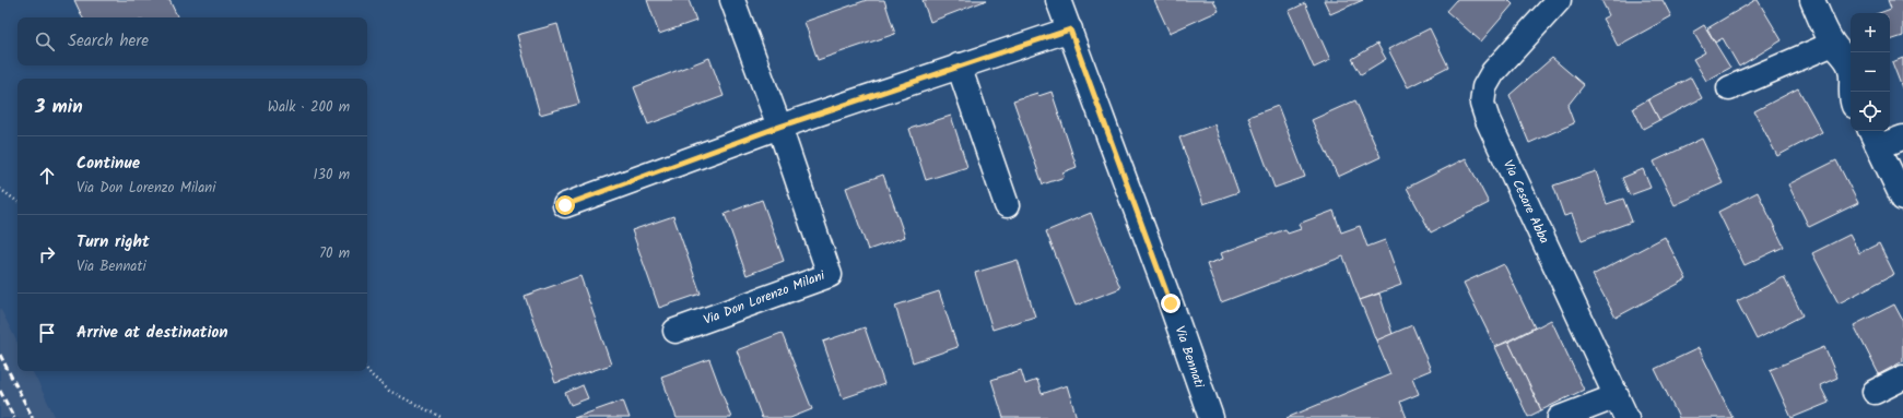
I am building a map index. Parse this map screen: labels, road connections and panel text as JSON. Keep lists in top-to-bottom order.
{
  "streets": {
    "street": ["Via Cesare Abba", "Via Don Lorenzo Milani", "Via Bennati"]
  },
  "page": {
    "map_buttons": ["+", "−"],
    "search": "Search here",
    "heading": ["3 min", "Walk · 200 m"],
    "list": [
      ["Continue", "Via Don Lorenzo Milani", "130 m"],
      ["Turn right", "Via Bennati", "70 m"],
      "Arrive at destination"
    ]
  }
}
